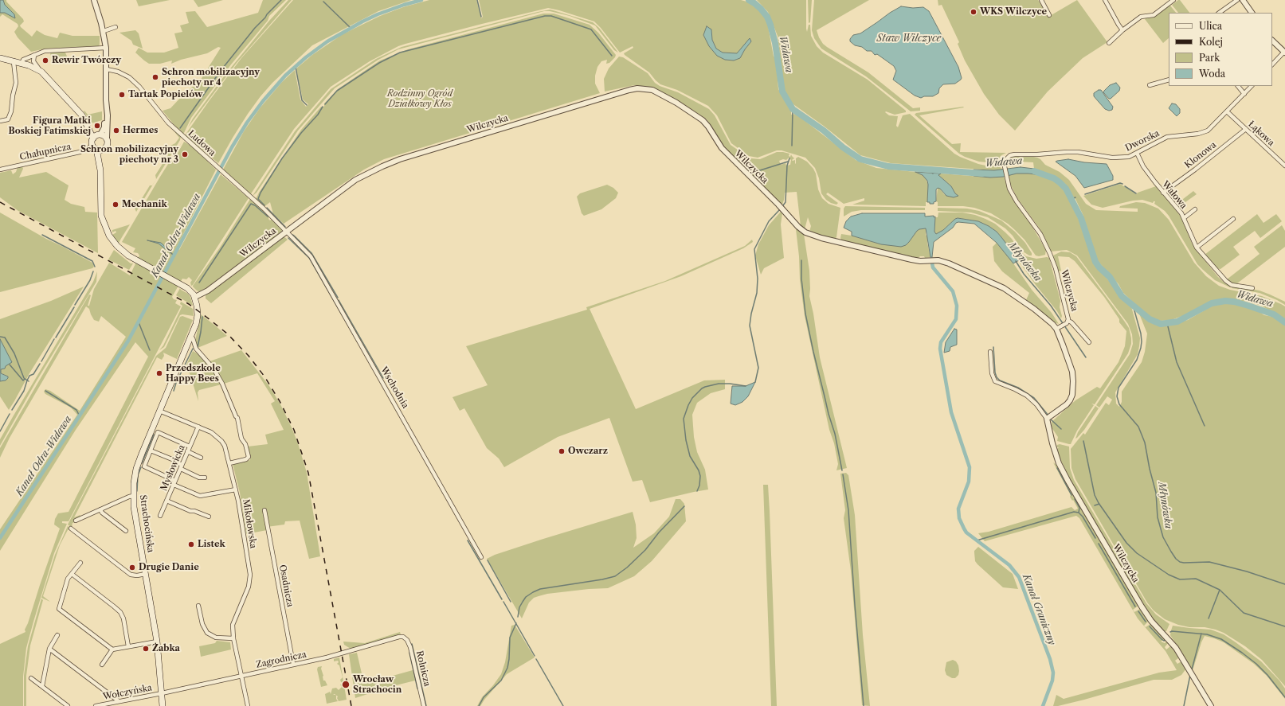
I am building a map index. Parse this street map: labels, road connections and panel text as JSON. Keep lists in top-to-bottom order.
{
  "streets": {
    "main road": ["Strachocińska"],
    "street": [
      "Wilczycka",
      "Łąkowa",
      "Dworska",
      "Ludowa",
      "Chałupnicza",
      "Klonowa",
      "Wałowa",
      "Wschodnia",
      "Mysłowicka",
      "Mikołowska",
      "Osadnicza",
      "Zagrodnicza",
      "Rolnicza",
      "Wołczyńska"
    ]
  },
  "crossings": [
    ["Wilczycka", "Dworska"],
    ["Wilczycka", "Ludowa"],
    ["Wilczycka", "Wschodnia"],
    ["Wilczycka", "Strachocińska"],
    ["Łąkowa", "Dworska"],
    ["Łąkowa", "Klonowa"],
    ["Dworska", "Wałowa"],
    ["Ludowa", "Wschodnia"],
    ["Klonowa", "Wałowa"],
    ["Mysłowicka", "Mikołowska"],
    ["Strachocińska", "Mikołowska"],
    ["Strachocińska", "Zagrodnicza"],
    ["Strachocińska", "Wołczyńska"],
    ["Mikołowska", "Zagrodnicza"],
    ["Osadnicza", "Zagrodnicza"],
    ["Zagrodnicza", "Rolnicza"],
    ["Zagrodnicza", "Wołczyńska"]
  ],
  "water": [
    "Staw Wilczyce",
    "Widawa",
    "Kanał Odra-Widawa",
    "Młynówka",
    "Kanał Graniczny"
  ],
  "parks": ["Rodzinny Ogród Działkowy Kłos"],
  "places": [
    "WKS Wilczyce",
    "Rewir Twórczy",
    "Schron mobilizacyjny piechoty nr 4",
    "Tartak Popielów",
    "Figura Matki Boskiej Fatimskiej",
    "Hermes",
    "Schron mobilizacyjny piechoty nr 3",
    "Mechanik",
    "Przedszkole Happy Bees",
    "Owczarz",
    "Listek",
    "Drugie Danie",
    "Żabka",
    "Wrocław Strachocin"
  ],
  "legend": [
    "Ulica",
    "Kolej",
    "Park",
    "Woda"
  ]
}
